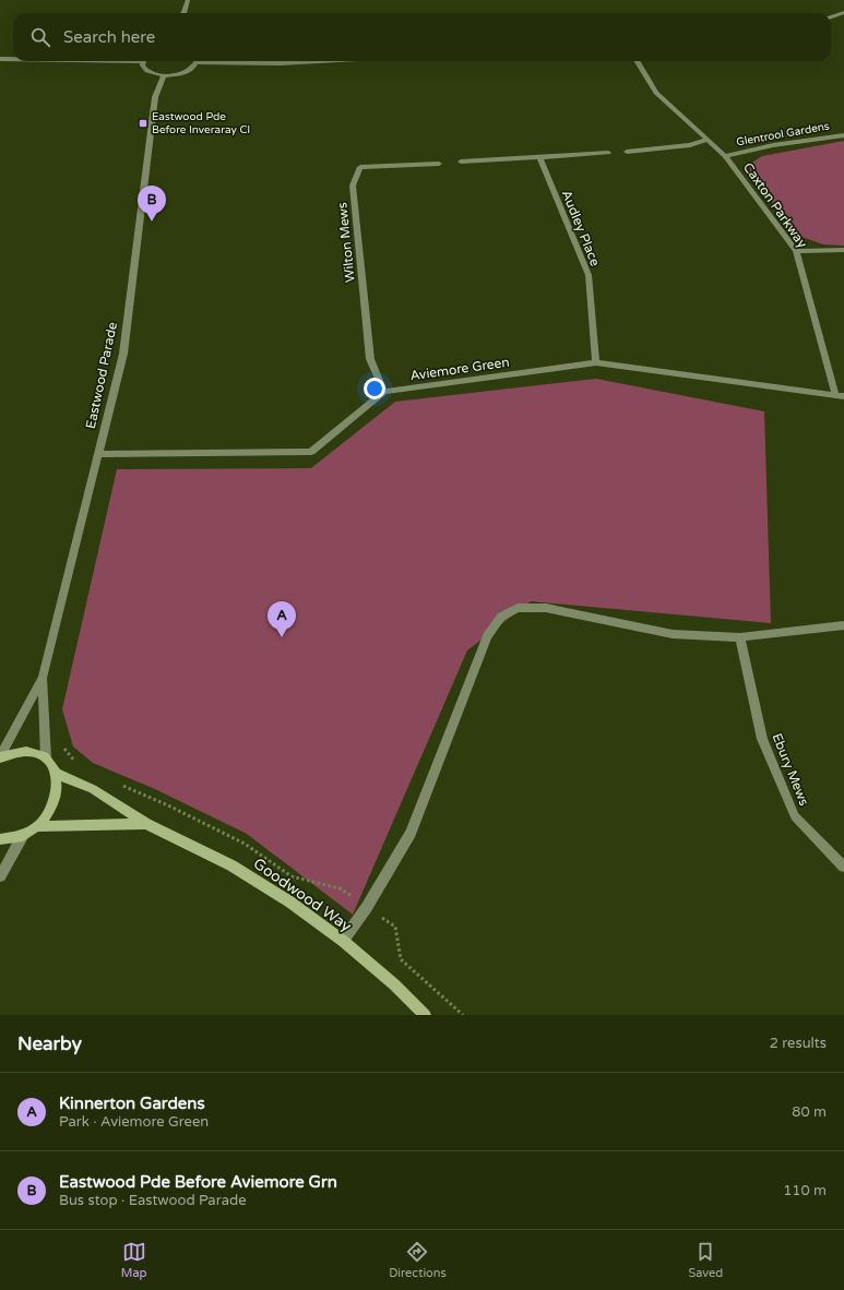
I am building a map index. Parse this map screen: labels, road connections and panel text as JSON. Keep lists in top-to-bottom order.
{
  "streets": {
    "street": [
      "Glentrool Gardens",
      "Caxton Parkway",
      "Audley Place",
      "Wilton Mews",
      "Aviemore Green",
      "Eastwood Parade",
      "Ebury Mews",
      "Goodwood Way"
    ]
  },
  "crossings": [
    ["Glentrool Gardens", "Caxton Parkway"],
    ["Caxton Parkway", "Aviemore Green"],
    ["Audley Place", "Aviemore Green"],
    ["Wilton Mews", "Aviemore Green"]
  ],
  "places": {
    "transit": ["Eastwood Pde Before Inveraray Cl"]
  },
  "page": {
    "search": "Search here",
    "pins": ["B", "A"],
    "heading": ["Nearby", "2 results"],
    "list": [
      {
        "mark": "A",
        "name": "Kinnerton Gardens",
        "note": "Park · Aviemore Green",
        "value": "80 m"
      },
      {
        "mark": "B",
        "name": "Eastwood Pde Before Aviemore Grn",
        "note": "Bus stop · Eastwood Parade",
        "value": "110 m"
      }
    ],
    "nav": ["Map", "Directions", "Saved"]
  }
}
